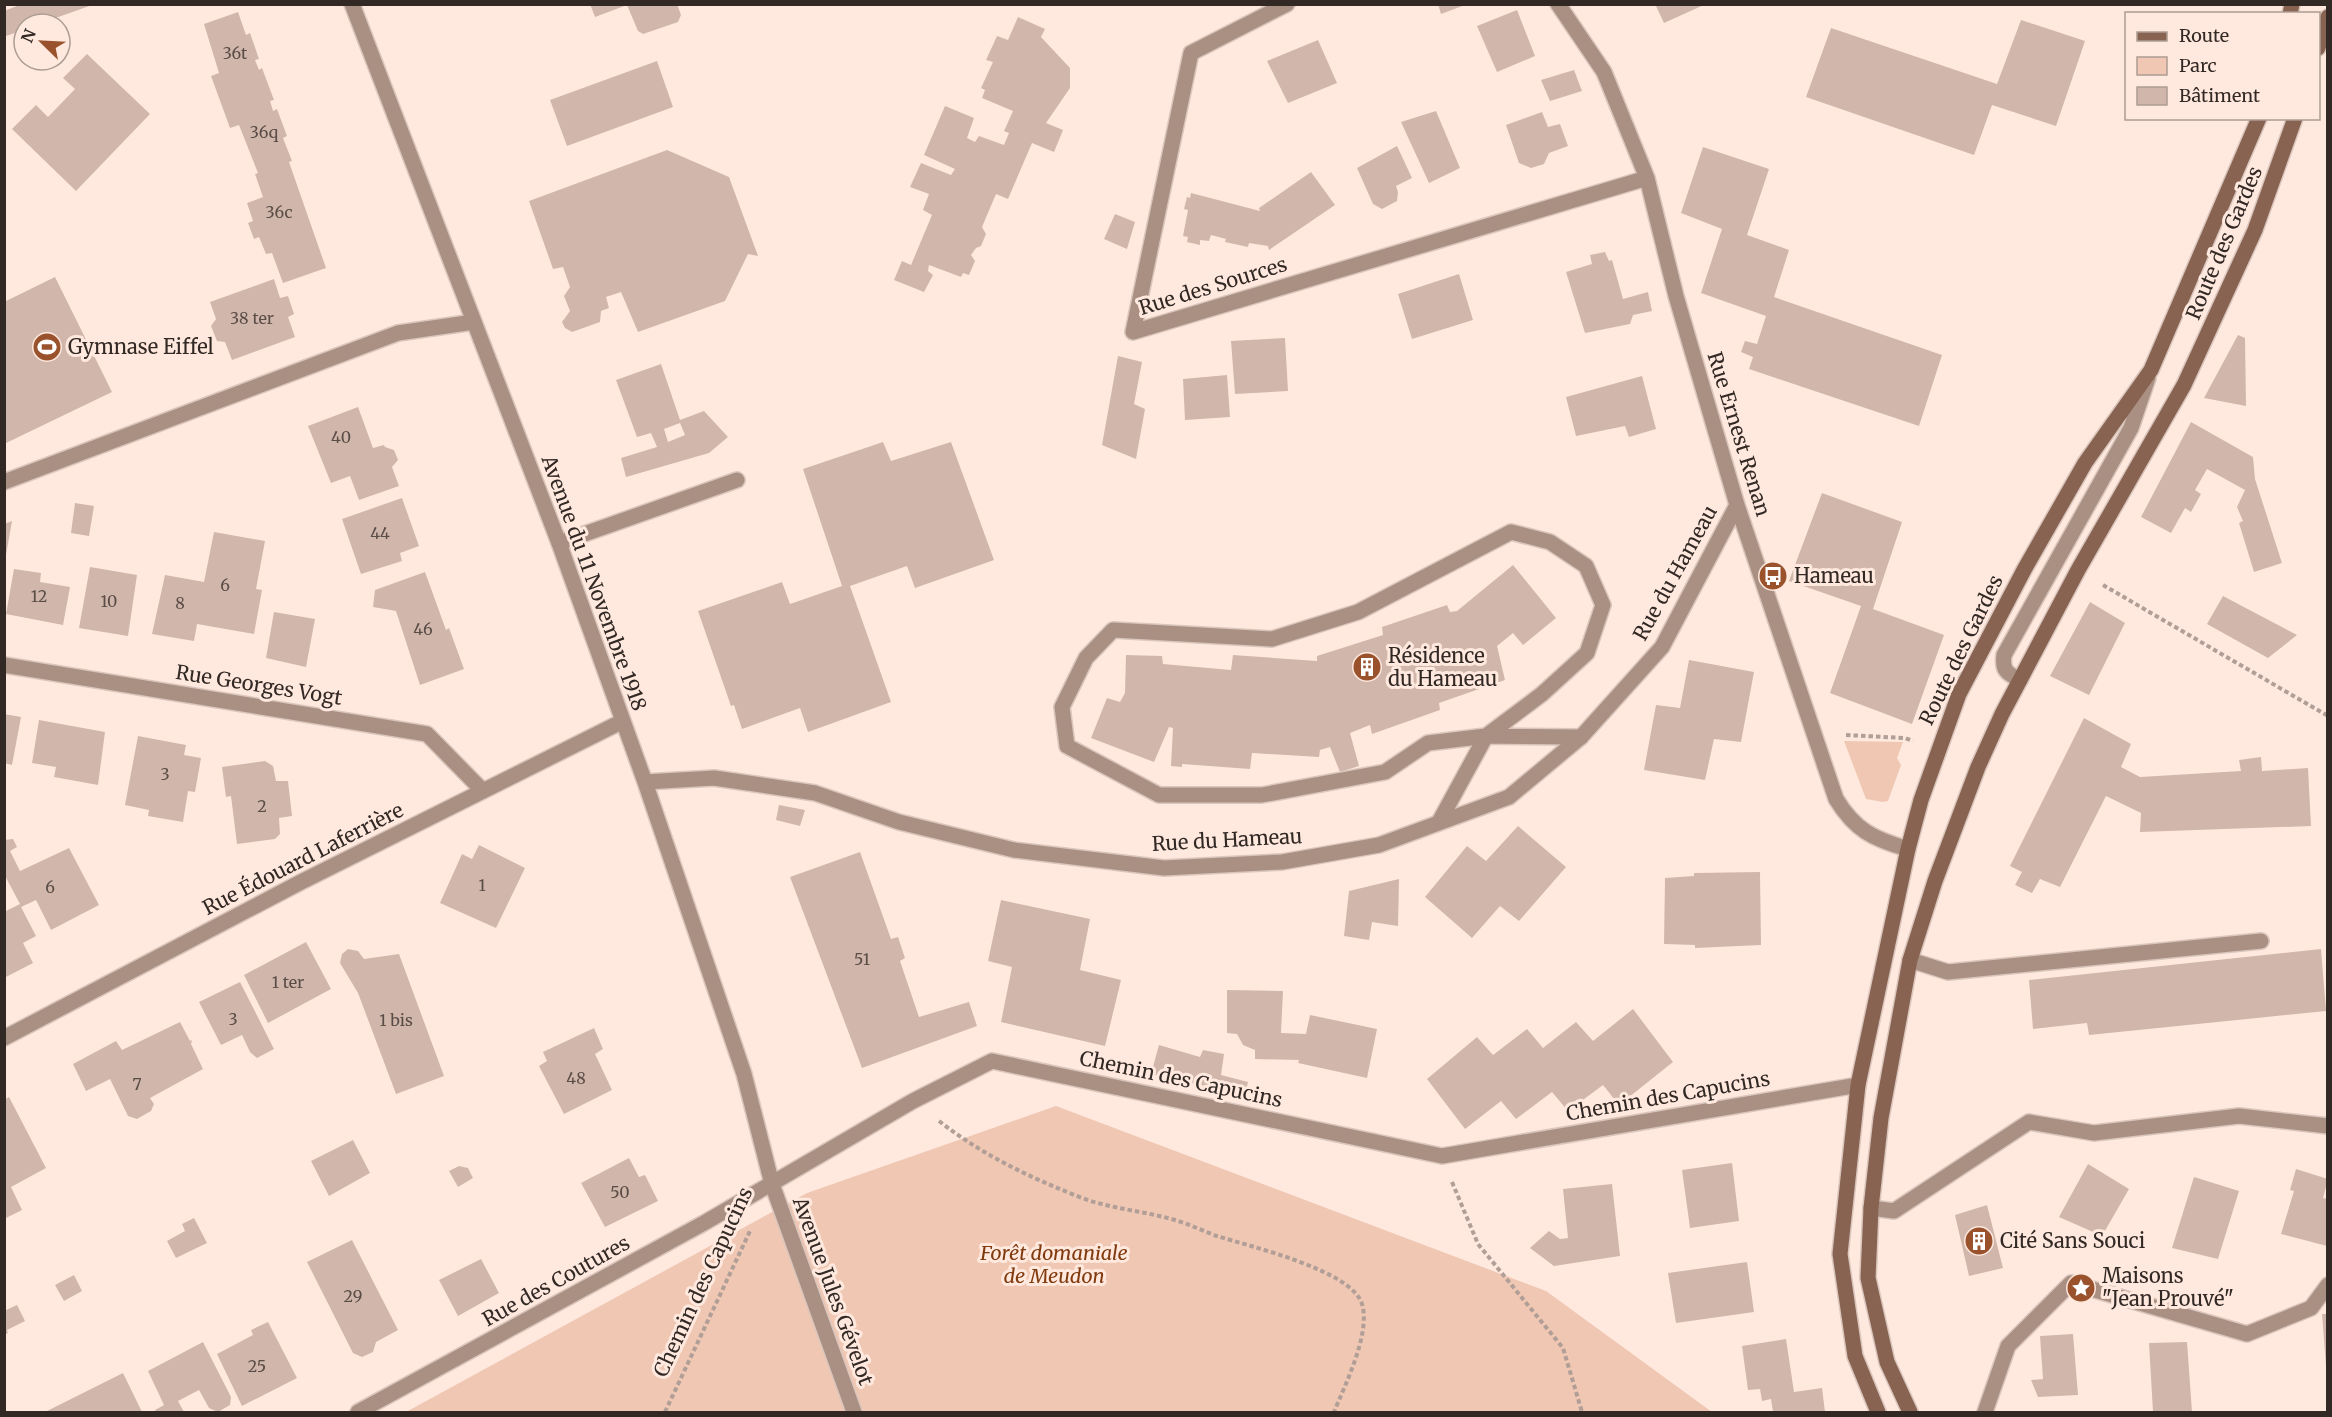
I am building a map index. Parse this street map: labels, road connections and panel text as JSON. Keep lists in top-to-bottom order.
{
  "streets": {
    "main road": ["Route des Gardes"],
    "street": [
      "Rue des Sources",
      "Rue Ernest Renan",
      "Rue du Hameau",
      "Avenue du 11 Novembre 1918",
      "Rue Georges Vogt",
      "Rue Édouard Laferrière",
      "Chemin des Capucins",
      "Rue des Coutures",
      "Avenue Jules Gévelot"
    ]
  },
  "crossings": [
    ["Route des Gardes", "Rue Ernest Renan"],
    ["Route des Gardes", "Chemin des Capucins"],
    ["Rue des Sources", "Rue Ernest Renan"],
    ["Rue Ernest Renan", "Rue du Hameau"],
    ["Rue du Hameau", "Avenue du 11 Novembre 1918"],
    ["Avenue du 11 Novembre 1918", "Rue Édouard Laferrière"],
    ["Avenue du 11 Novembre 1918", "Chemin des Capucins"],
    ["Avenue du 11 Novembre 1918", "Rue des Coutures"],
    ["Avenue du 11 Novembre 1918", "Avenue Jules Gévelot"],
    ["Rue Georges Vogt", "Rue Édouard Laferrière"],
    ["Chemin des Capucins", "Rue des Coutures"],
    ["Chemin des Capucins", "Avenue Jules Gévelot"],
    ["Rue des Coutures", "Avenue Jules Gévelot"]
  ],
  "parks": ["Forêt domaniale de Meudon"],
  "places": {
    "sports": ["Gymnase Eiffel"],
    "bus stop": ["Hameau"],
    "building": ["Résidence du Hameau", "Cité Sans Souci"],
    "place": ["Maisons \"Jean Prouvé\""]
  },
  "house_numbers": [
    "36t",
    "36q",
    "36c",
    "38 ter",
    "40",
    "44",
    "6",
    "12",
    "10",
    "8",
    "46",
    "3",
    "2",
    "1",
    "6",
    "51",
    "1 ter",
    "3",
    "1 bis",
    "48",
    "7",
    "50",
    "29",
    "25"
  ],
  "legend": ["Route", "Parc", "Bâtiment"],
  "north": "top left"
}
